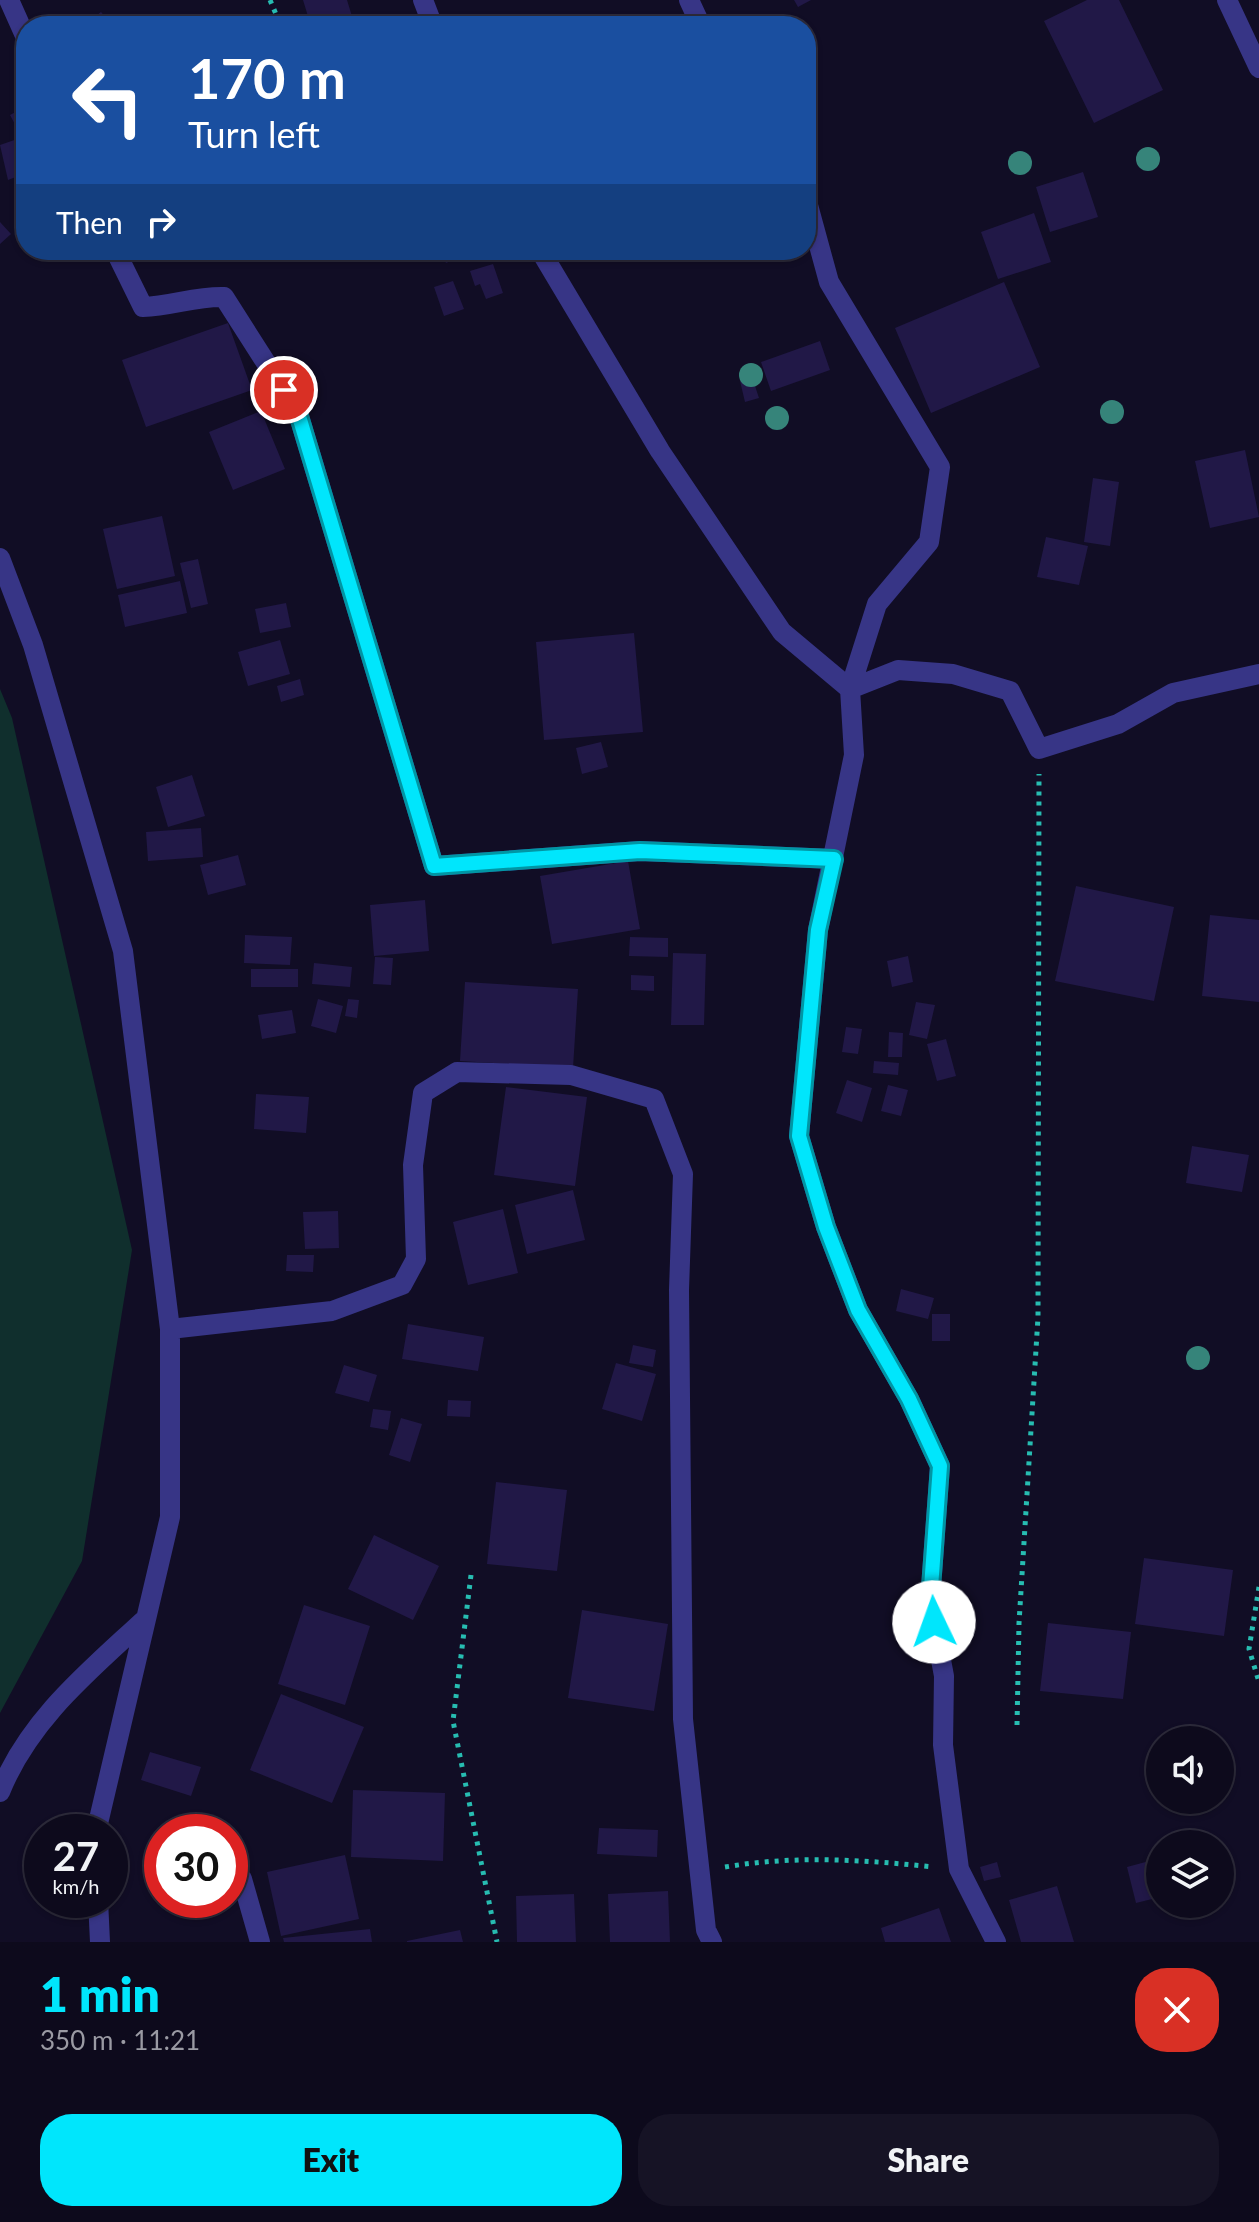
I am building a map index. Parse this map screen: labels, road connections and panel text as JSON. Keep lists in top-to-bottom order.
{
  "page": {
    "turn": ["170 m", "Turn left"],
    "then": "Then",
    "speed": "27 km/h",
    "limit": "30",
    "heading": ["1 min", "350 m · 11:21"],
    "buttons": ["Exit", "Share"]
  }
}
